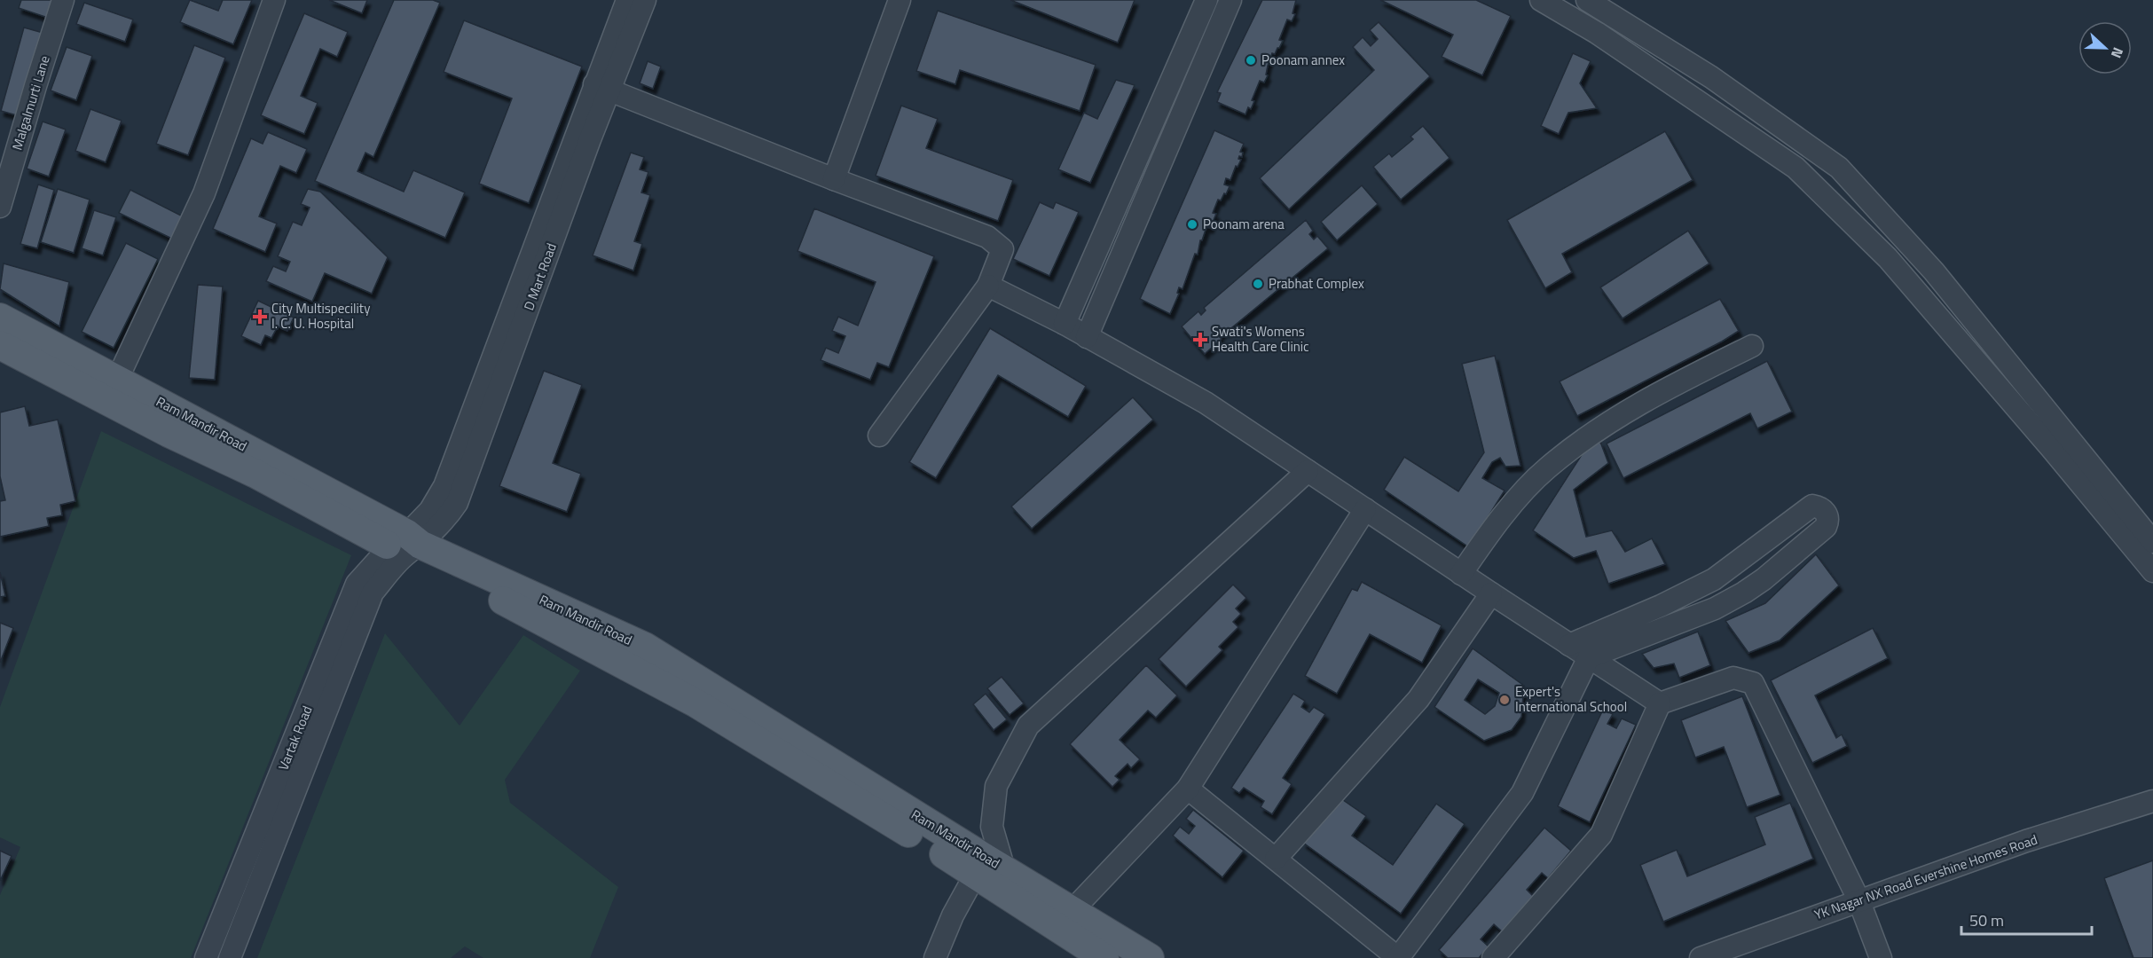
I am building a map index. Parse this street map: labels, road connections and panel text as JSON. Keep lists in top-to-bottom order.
{
  "streets": {
    "street": [
      "Malgalmurti Lane",
      "D Mart Road",
      "Vartak Road",
      "YK Nagar NX Road Evershine Homes Road"
    ]
  },
  "crossings": [
    ["D Mart Road", "Vartak Road"]
  ],
  "places": {
    "other": [
      "Poonam annex",
      "Poonam arena",
      "Prabhat Complex",
      "Expert's International School"
    ],
    "health": ["City Multispecility I. C. U. Hospital", "Swati's Womens Health Care Clinic"]
  },
  "scale_bar": "50 m",
  "north": "right"
}
